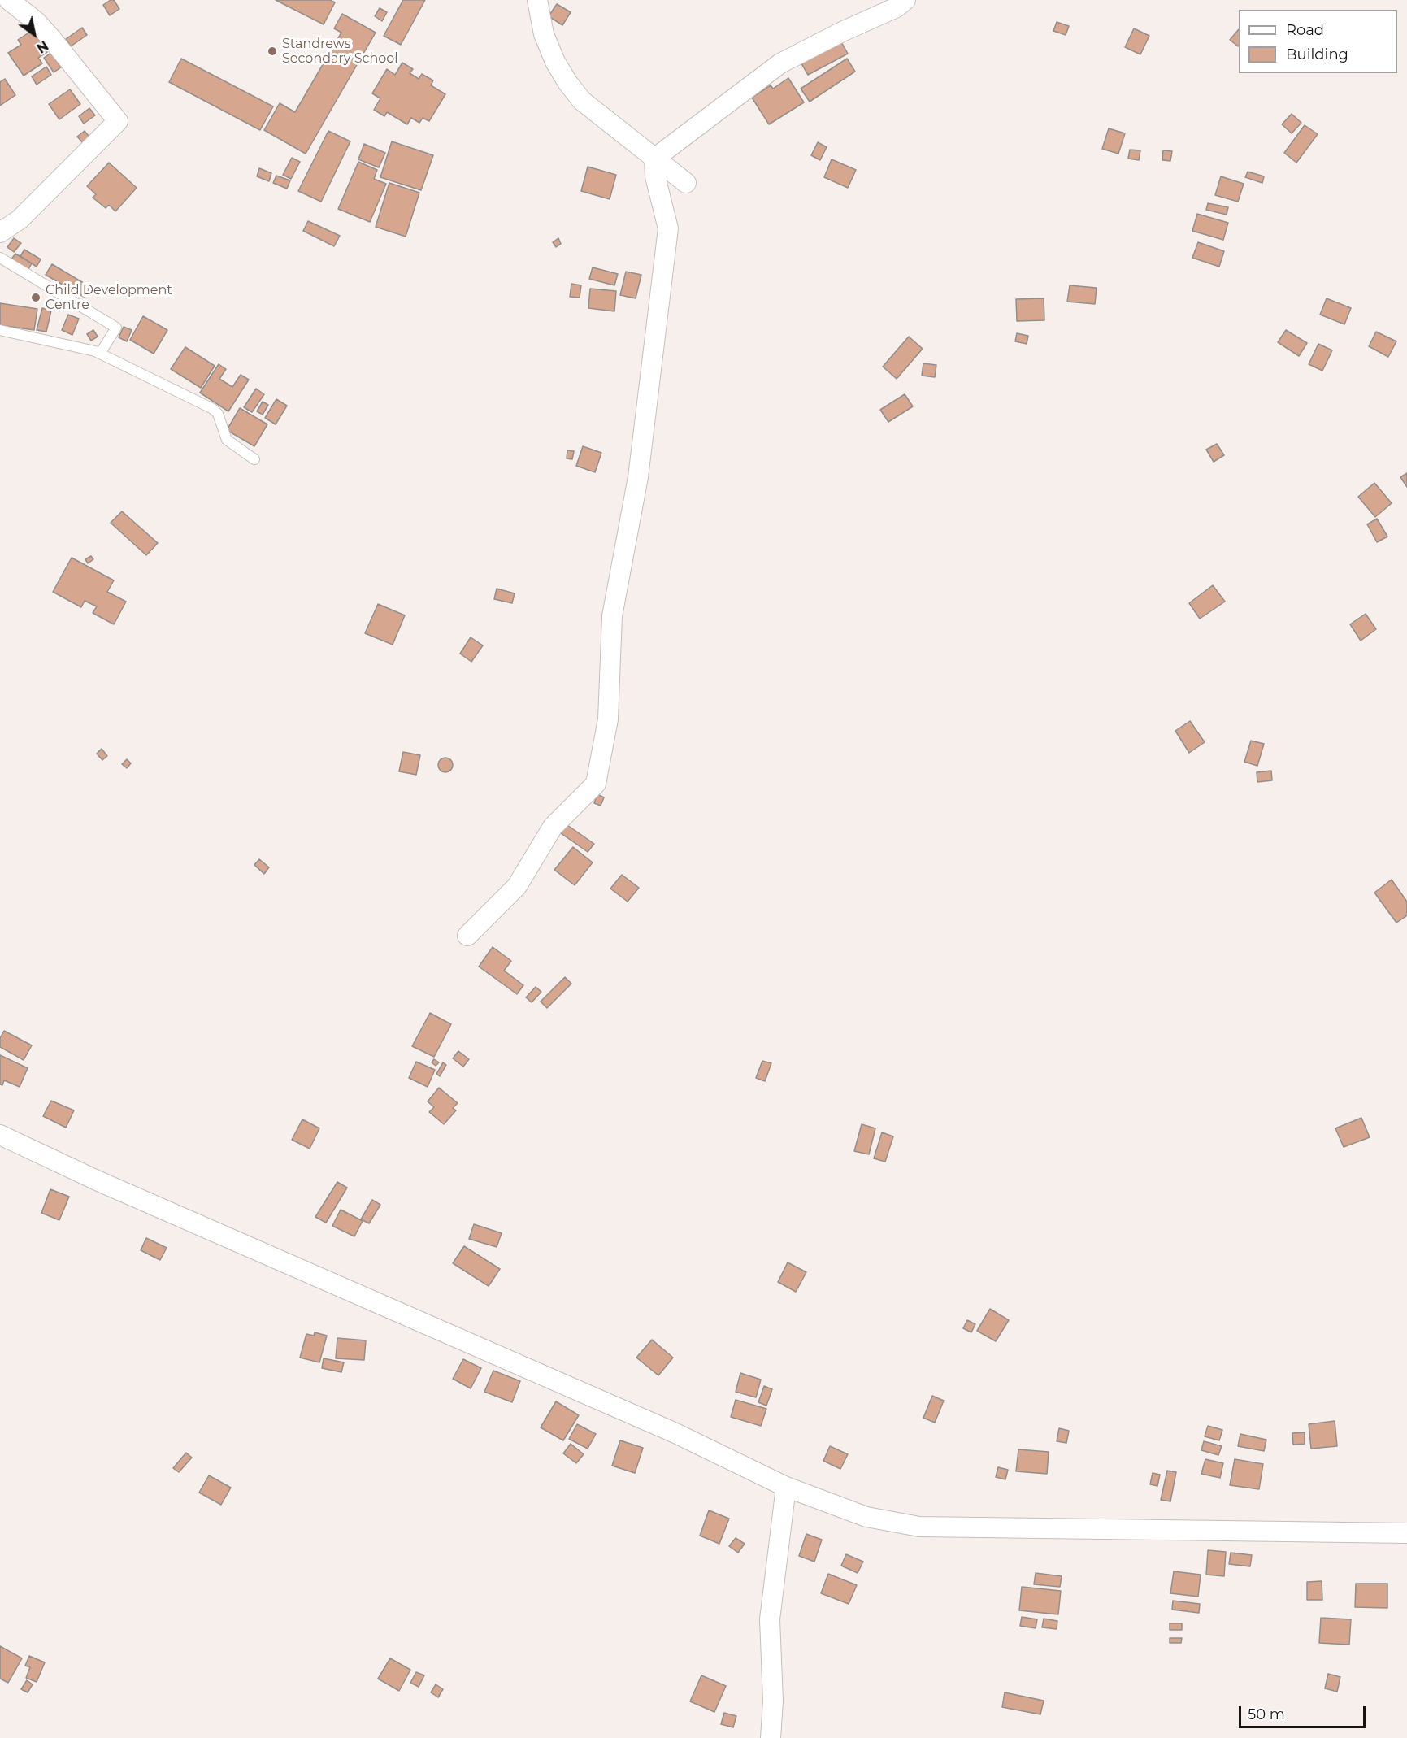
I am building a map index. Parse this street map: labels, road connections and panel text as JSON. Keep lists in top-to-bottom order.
{
  "places": ["Standrews Secondary School", "Child Development Centre"],
  "legend": ["Road", "Building"],
  "scale_bar": "50 m",
  "north": "bottom right"
}
